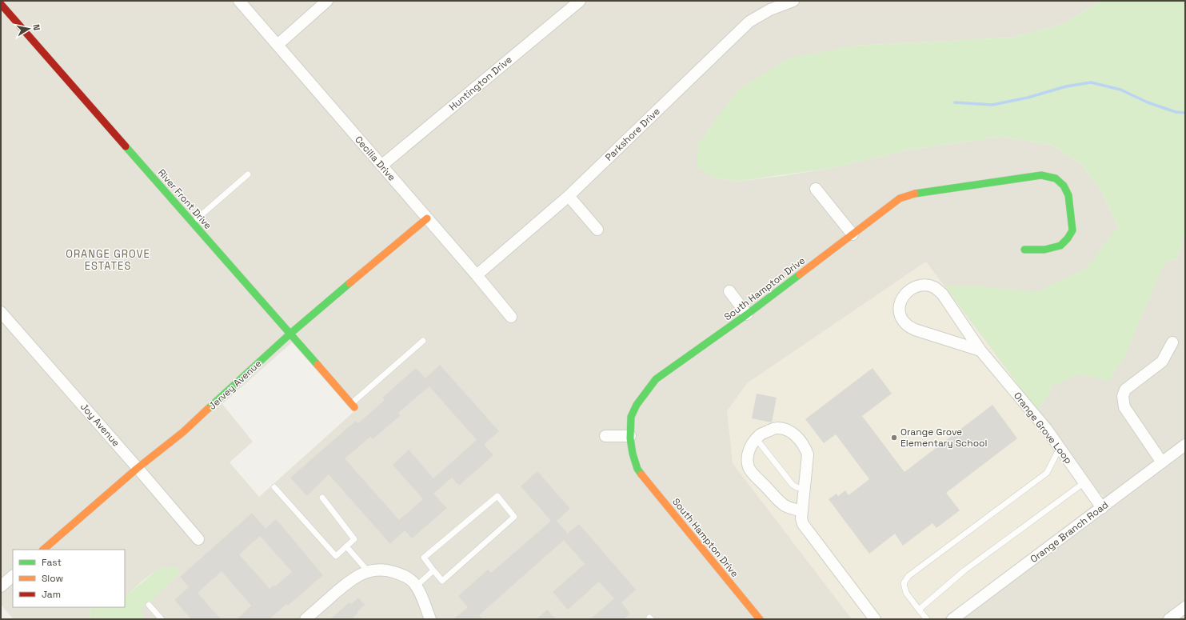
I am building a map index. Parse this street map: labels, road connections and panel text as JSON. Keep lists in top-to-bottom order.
{
  "streets": {
    "street": [
      "Huntington Drive",
      "Parkshore Drive",
      "Cecilia Drive",
      "River Front Drive",
      "South Hampton Drive",
      "Jervey Avenue",
      "Joy Avenue",
      "Orange Grove Loop",
      "Orange Branch Road"
    ]
  },
  "crossings": [
    ["Huntington Drive", "Cecilia Drive"],
    ["Parkshore Drive", "Cecilia Drive"],
    ["Cecilia Drive", "Jervey Avenue"],
    ["River Front Drive", "Jervey Avenue"],
    ["Jervey Avenue", "Joy Avenue"],
    ["Orange Grove Loop", "Orange Branch Road"]
  ],
  "districts": ["ORANGE GROVE ESTATES"],
  "places": ["Orange Grove Elementary School"],
  "legend": ["Fast", "Slow", "Jam"],
  "north": "right"
}
